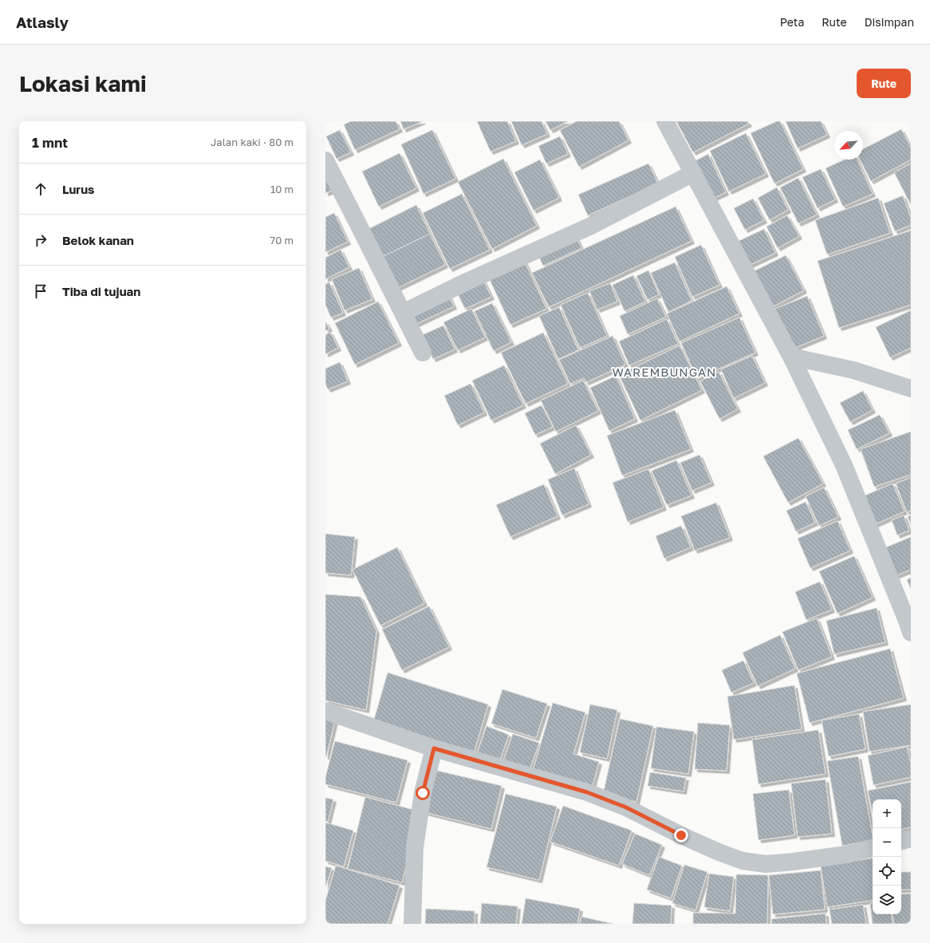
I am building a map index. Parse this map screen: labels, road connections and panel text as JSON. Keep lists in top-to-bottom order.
{
  "districts": ["WAREMBUNGAN"],
  "north": "bottom left",
  "page": {
    "header": "Atlasly",
    "nav": ["Peta", "Rute", "Disimpan"],
    "buttons": "Rute",
    "title": "Lokasi kami",
    "heading": ["1 mnt", "Jalan kaki · 80 m"],
    "list": [
      ["Lurus", "10 m"],
      ["Belok kanan", "70 m"],
      "Tiba di tujuan"
    ],
    "map_buttons": ["+", "−"]
  }
}
